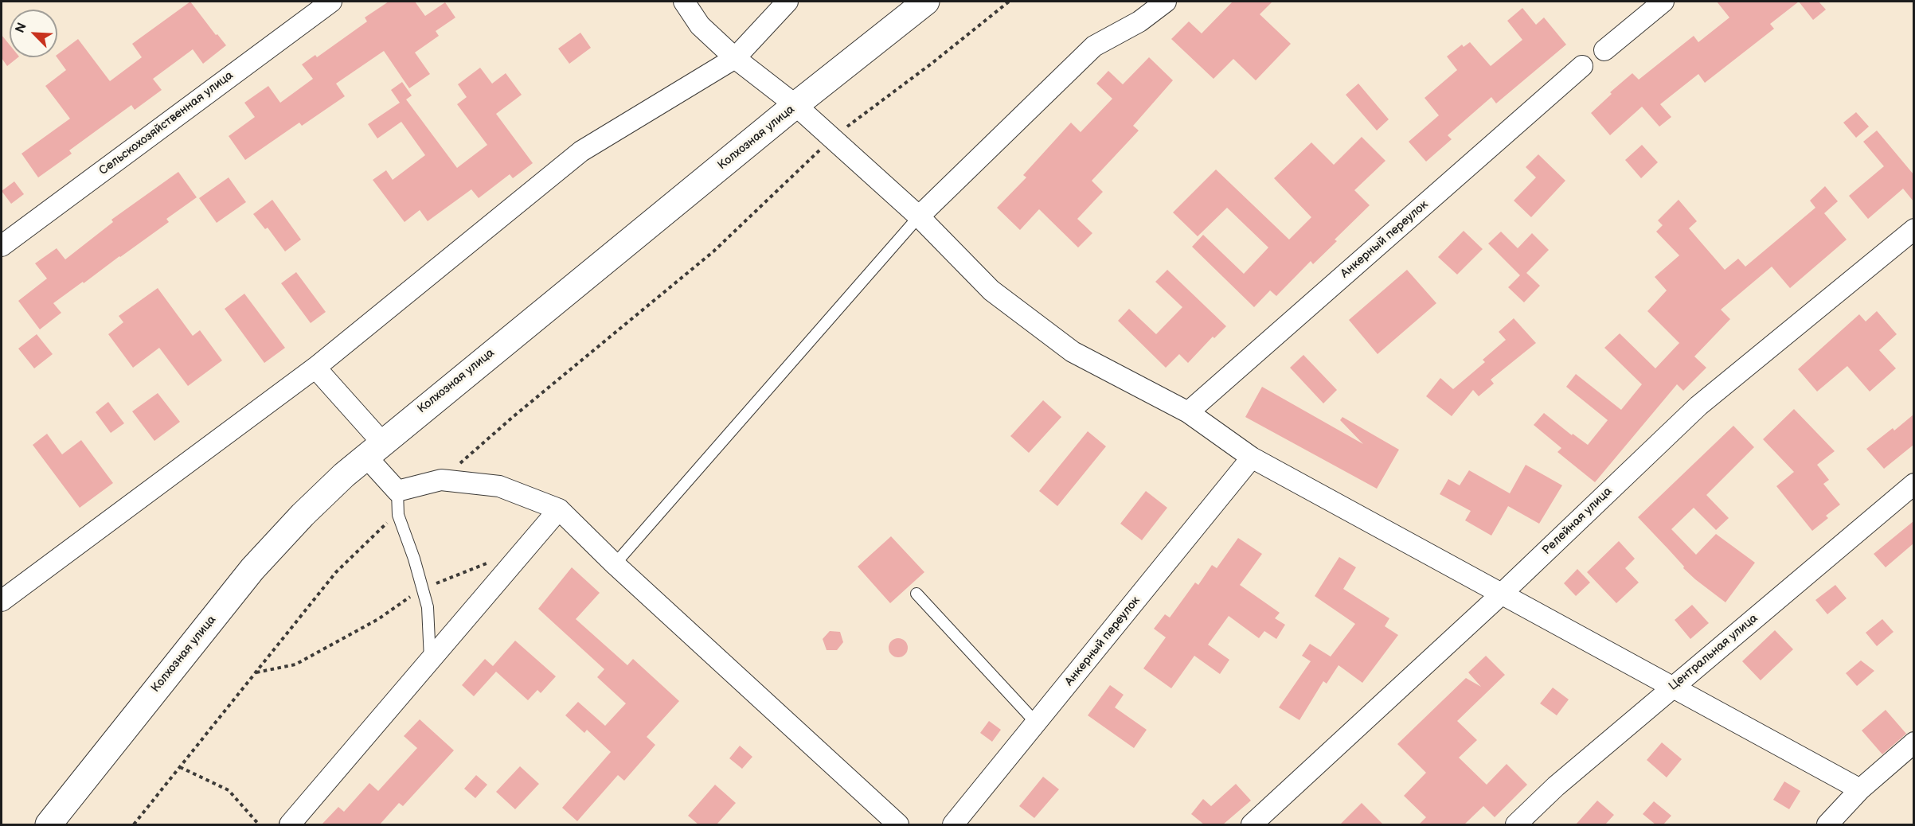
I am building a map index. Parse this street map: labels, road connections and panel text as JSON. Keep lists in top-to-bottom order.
{
  "streets": {
    "main road": ["Колхозная улица"],
    "street": [
      "Сельскохозяйственная улица",
      "Анкерный переулок",
      "Релейная улица",
      "Центральная улица"
    ]
  },
  "north": "top left"
}
